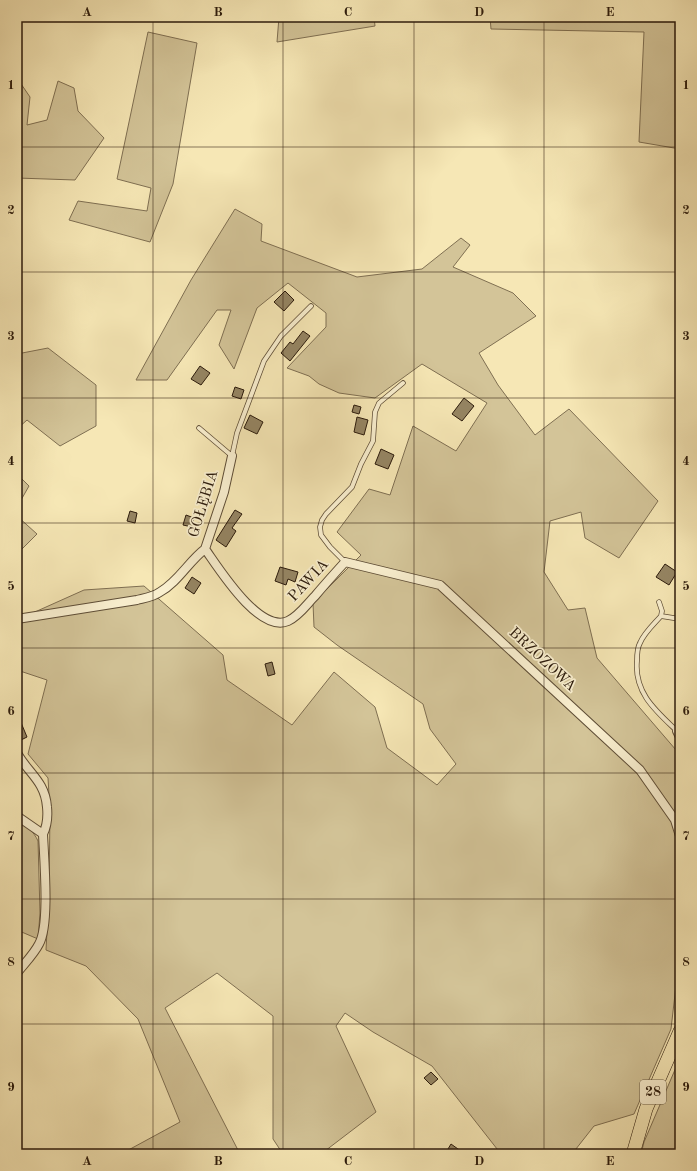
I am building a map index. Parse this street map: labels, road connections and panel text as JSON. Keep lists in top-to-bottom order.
{
  "streets": {
    "main road": ["28"],
    "street": ["GOŁĘBIA", "PAWIA", "BRZOZOWA"]
  },
  "crossings": [
    ["GOŁĘBIA", "PAWIA"],
    ["PAWIA", "BRZOZOWA"]
  ],
  "grid": {
    "columns": [
      "A",
      "B",
      "C",
      "D",
      "E"
    ],
    "rows": [
      "1",
      "2",
      "3",
      "4",
      "5",
      "6",
      "7",
      "8",
      "9"
    ]
  }
}
